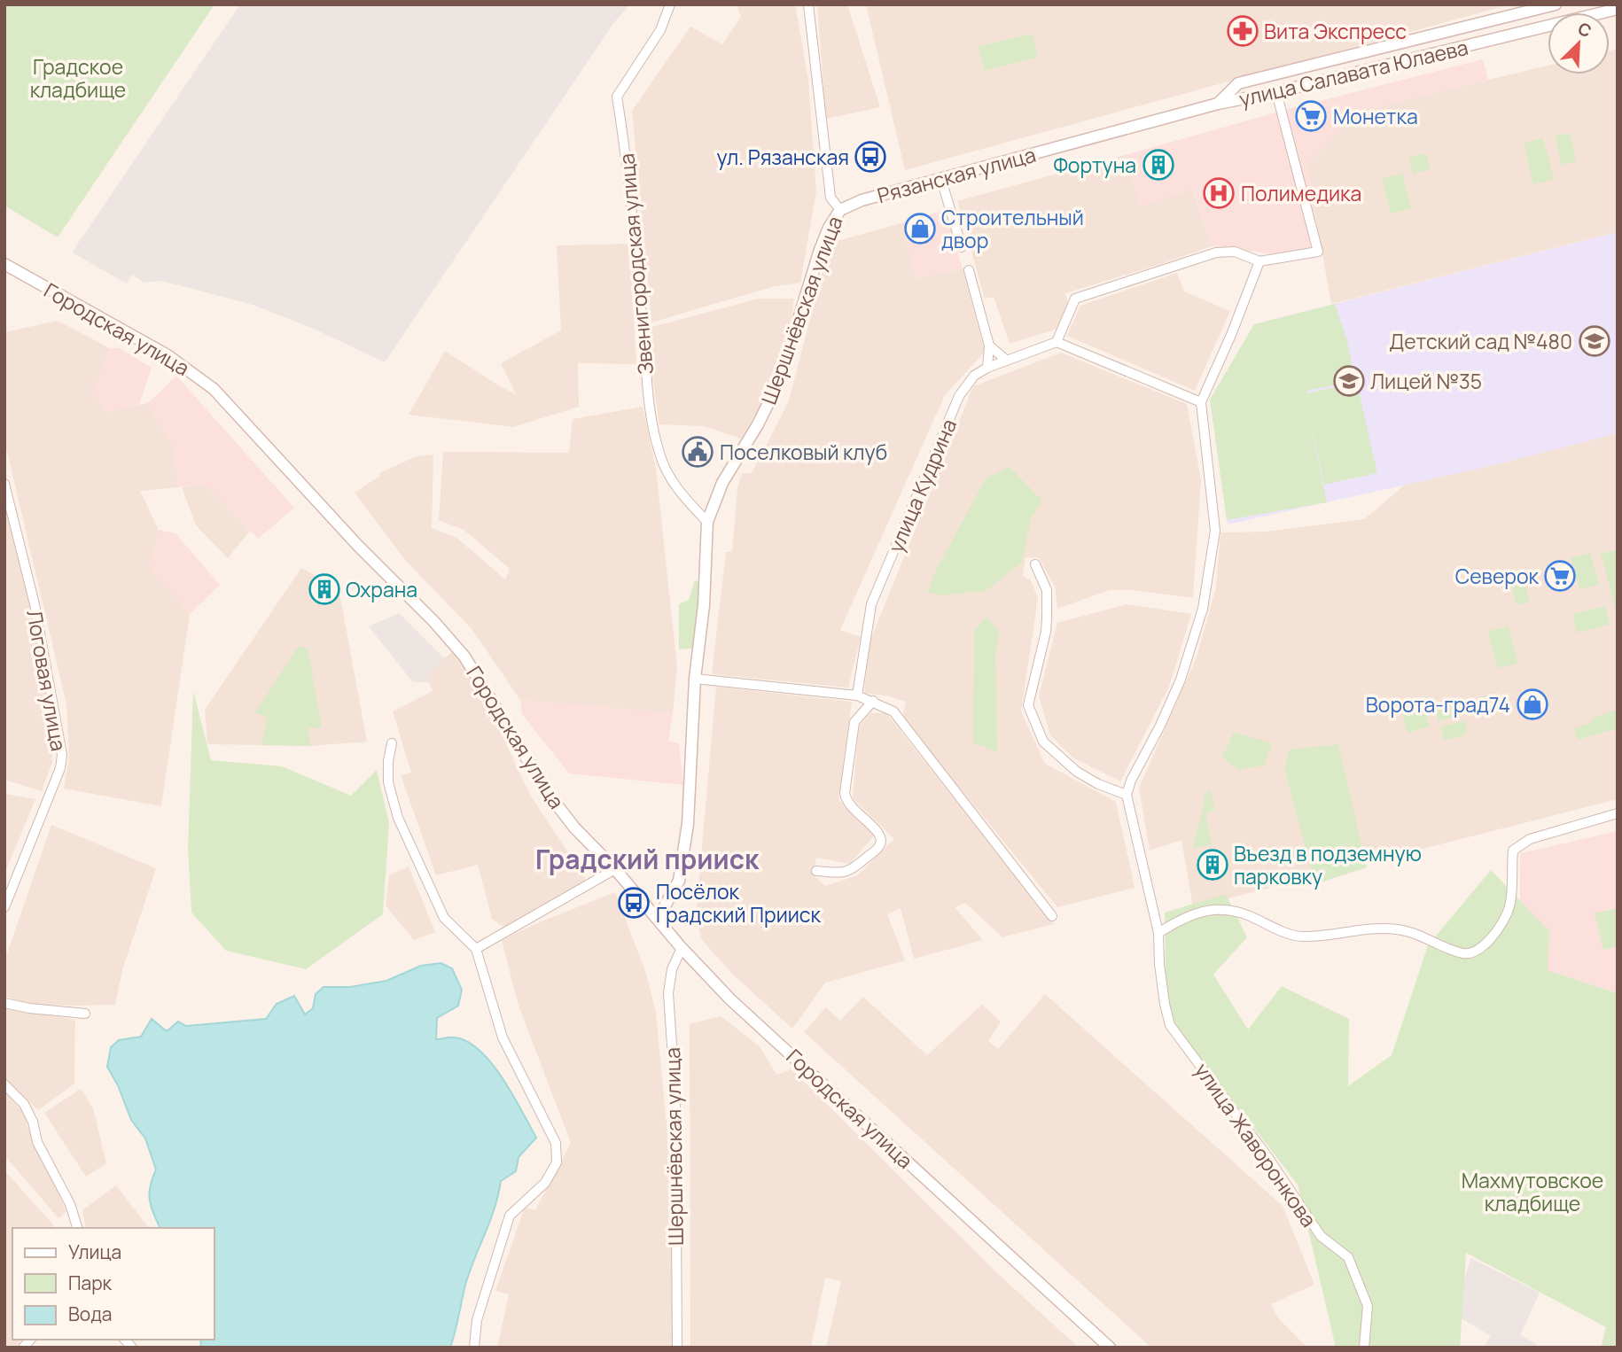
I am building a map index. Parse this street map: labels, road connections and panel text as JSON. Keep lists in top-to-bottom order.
{
  "streets": {
    "street": [
      "улица Салавата Юлаева",
      "Рязанская улица",
      "Звенигородская улица",
      "Шершнёвская улица",
      "Городская улица",
      "улица Кудрина",
      "Логовая улица",
      "улица Жаворонкова"
    ]
  },
  "crossings": [
    ["улица Салавата Юлаева", "Рязанская улица"],
    ["Рязанская улица", "Шершнёвская улица"],
    ["Звенигородская улица", "Шершнёвская улица"],
    ["Шершнёвская улица", "Городская улица"]
  ],
  "districts": ["Градский прииск"],
  "parks": ["Градское кладбище", "Махмутовское кладбище"],
  "places": {
    "pharmacy": ["Вита Экспресс"],
    "supermarket": ["Монетка", "Северок"],
    "bus stop": ["ул. Рязанская", "Посёлок Градский Прииск"],
    "building": ["Фортуна", "Охрана", "Въезд в подземную парковку"],
    "hospital": ["Полимедика"],
    "shop": ["Строительный двор", "Ворота-град74"],
    "school or university": ["Детский сад №480", "Лицей №35"],
    "public building": ["Поселковый клуб"]
  },
  "legend": ["Улица", "Парк", "Вода"],
  "north": "top right"
}
